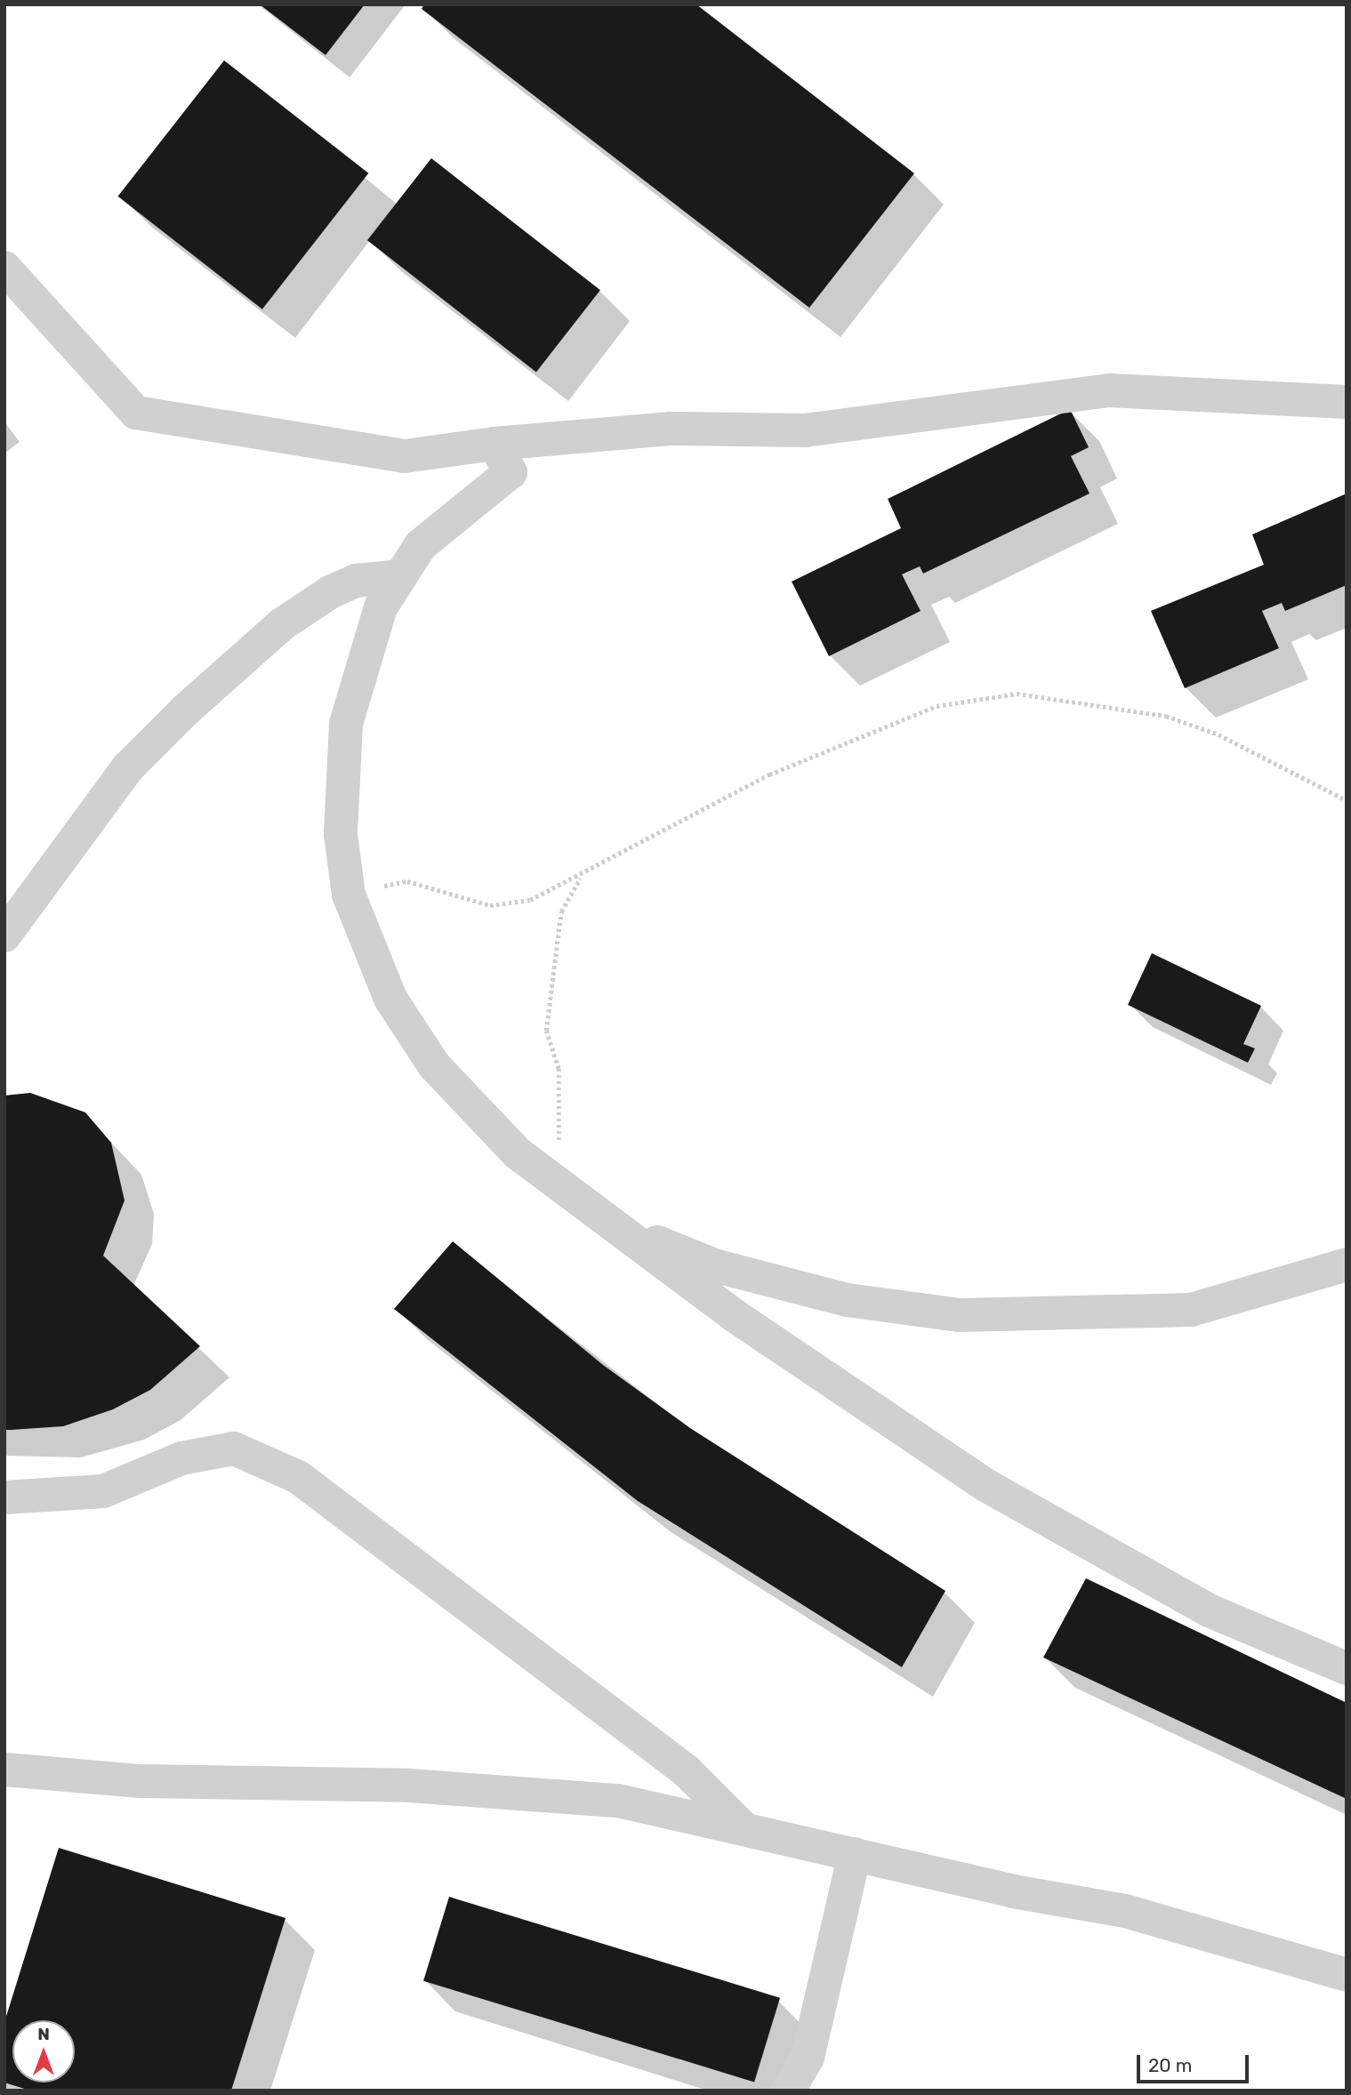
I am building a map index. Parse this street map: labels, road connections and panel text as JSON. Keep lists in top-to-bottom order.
{
  "scale_bar": "20 m",
  "north": "top"
}
